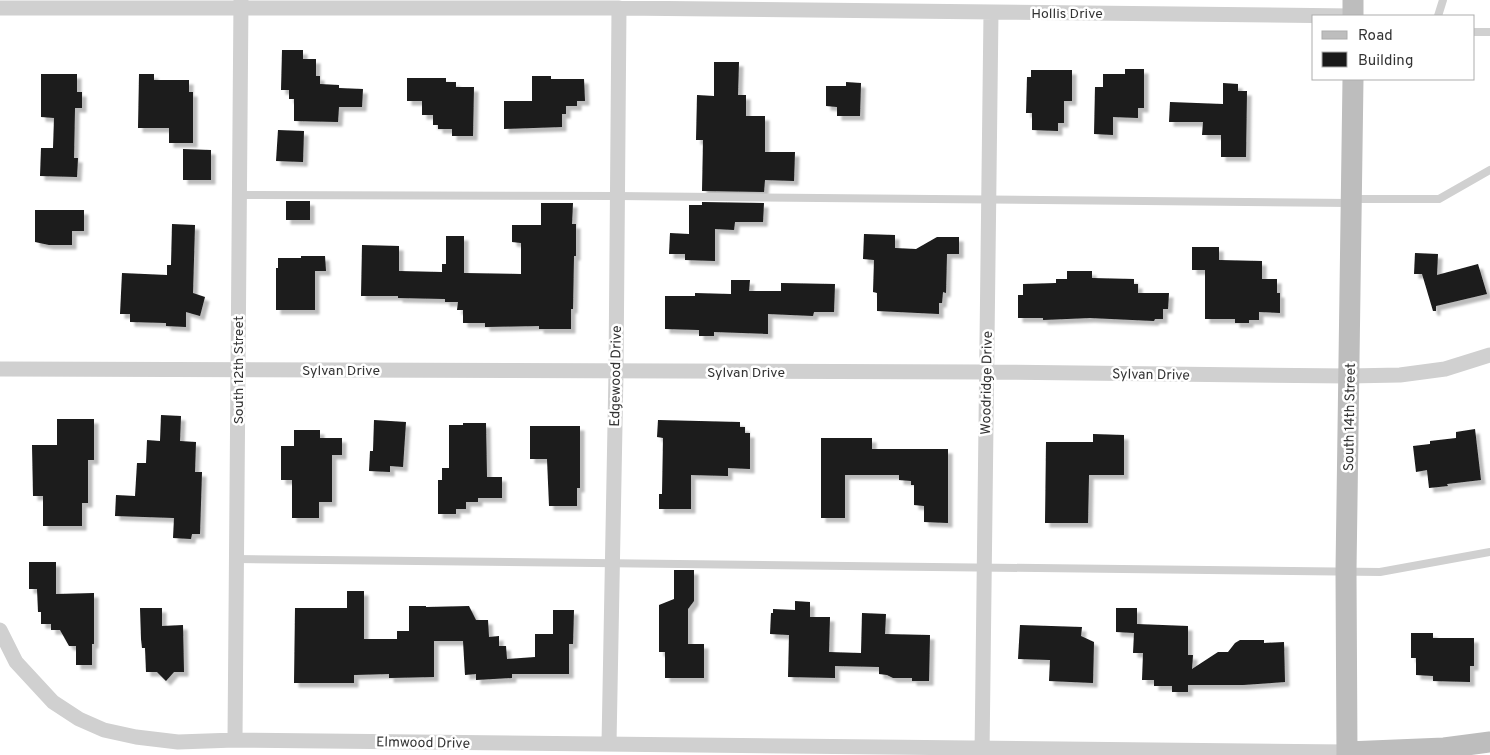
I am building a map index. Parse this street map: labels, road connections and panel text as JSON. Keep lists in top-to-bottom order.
{
  "streets": {
    "main road": ["South 14th Street", "Elmwood Drive"],
    "street": [
      "Hollis Drive",
      "South 12th Street",
      "Sylvan Drive",
      "Edgewood Drive",
      "Woodridge Drive"
    ]
  },
  "crossings": [
    ["Hollis Drive", "South 12th Street"],
    ["Hollis Drive", "Edgewood Drive"],
    ["Hollis Drive", "Woodridge Drive"],
    ["South 12th Street", "Sylvan Drive"],
    ["South 12th Street", "Elmwood Drive"],
    ["Sylvan Drive", "Edgewood Drive"],
    ["Sylvan Drive", "Woodridge Drive"],
    ["Sylvan Drive", "South 14th Street"],
    ["Edgewood Drive", "Elmwood Drive"],
    ["Woodridge Drive", "Elmwood Drive"],
    ["South 14th Street", "Elmwood Drive"]
  ],
  "legend": ["Road", "Building"]
}
